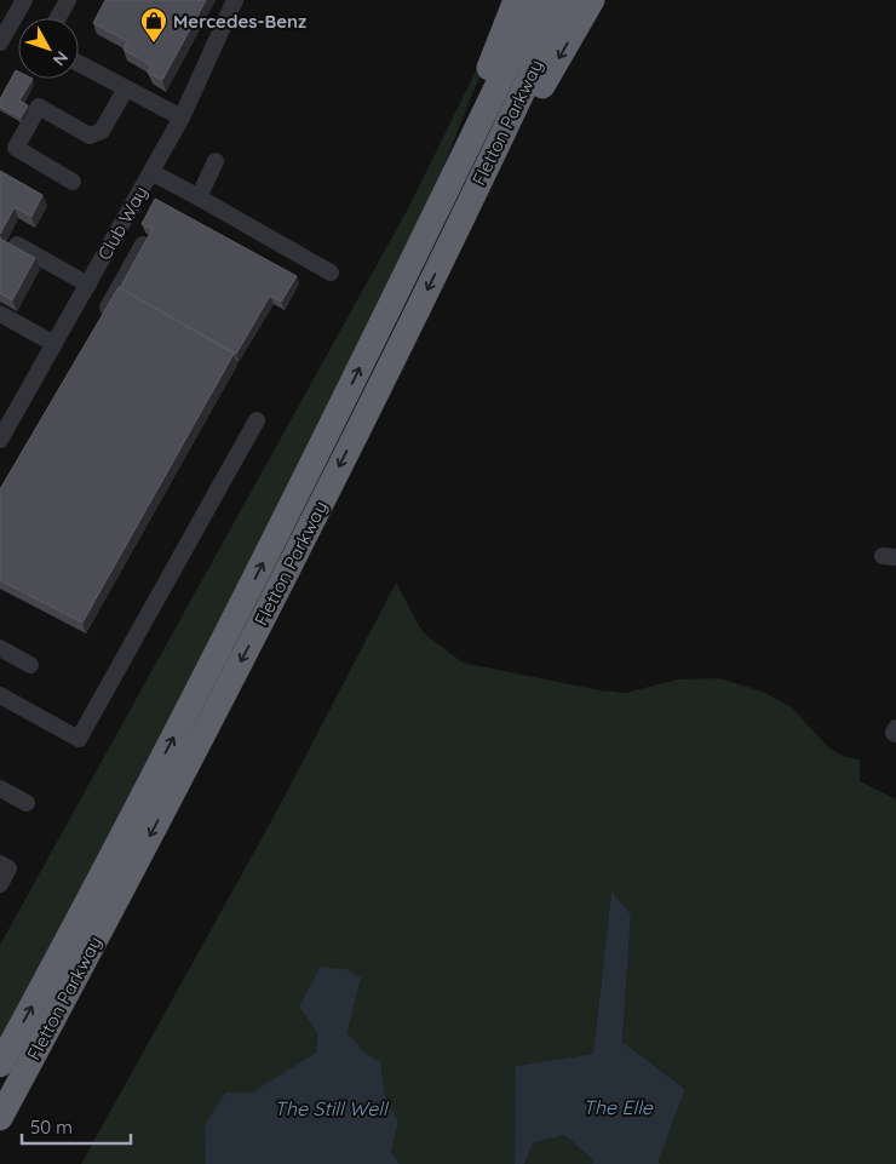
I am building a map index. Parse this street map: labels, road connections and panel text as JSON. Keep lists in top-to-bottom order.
{
  "streets": {
    "highway": ["Fletton Parkway"],
    "street": ["Club Way"]
  },
  "water": ["The Elle", "The Still Well"],
  "places": {
    "shop": ["Mercedes-Benz"]
  },
  "scale_bar": "50 m",
  "north": "bottom right"
}
